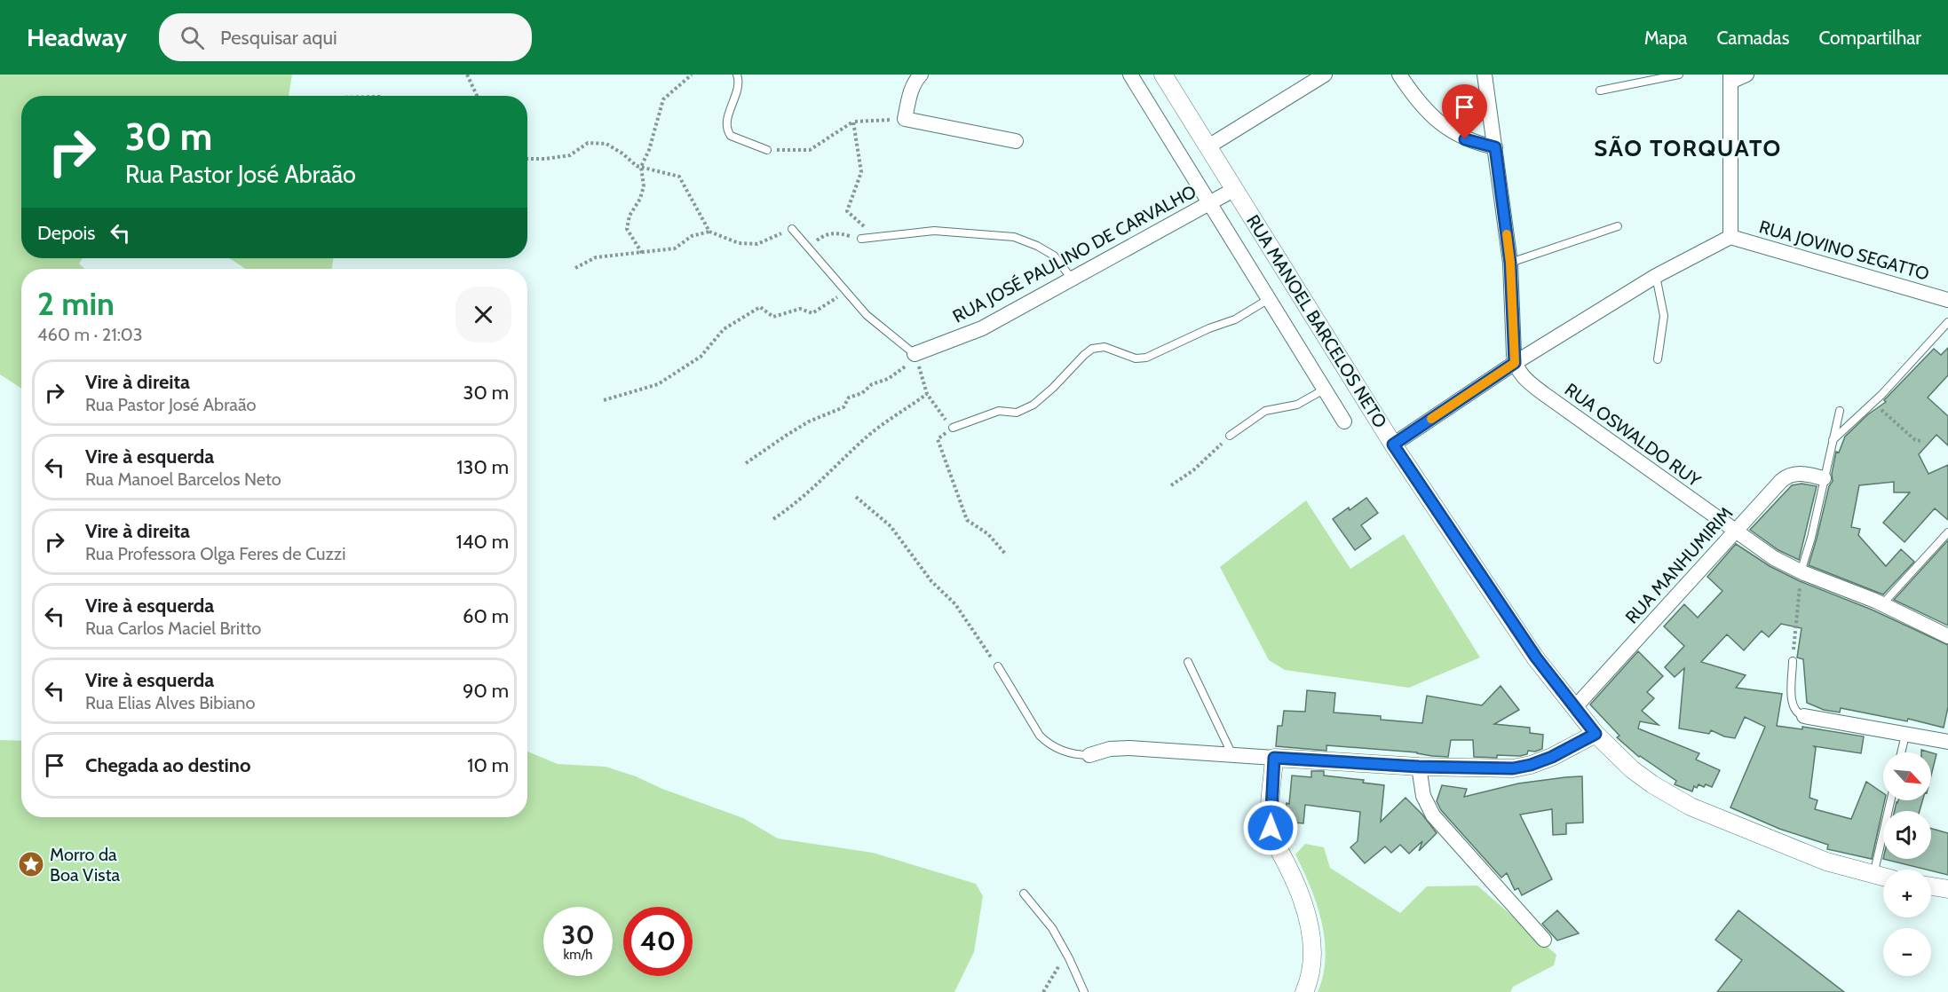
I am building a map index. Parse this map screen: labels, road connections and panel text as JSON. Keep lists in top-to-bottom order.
{
  "streets": {
    "street": [
      "RUA JOVINO SEGATTO",
      "RUA JOSÉ PAULINO DE CARVALHO",
      "RUA MANOEL BARCELOS NETO",
      "RUA OSWALDO RUY",
      "RUA MANHUMIRIM"
    ]
  },
  "crossings": [
    ["RUA JOSÉ PAULINO DE CARVALHO", "RUA MANOEL BARCELOS NETO"],
    ["RUA MANOEL BARCELOS NETO", "RUA MANHUMIRIM"],
    ["RUA OSWALDO RUY", "RUA MANHUMIRIM"]
  ],
  "districts": ["SÃO TORQUATO"],
  "places": {
    "place": ["Morro da Boa Vista"]
  },
  "north": "bottom right",
  "page": {
    "header": "Headway",
    "search": "Pesquisar aqui",
    "nav": ["Mapa", "Camadas", "Compartilhar"],
    "turn": ["30 m", "Rua Pastor José Abraão"],
    "then": "Depois",
    "heading": ["2 min", "460 m · 21:03"],
    "list": [
      {
        "name": "Vire à direita",
        "note": "Rua Pastor José Abraão",
        "value": "30 m"
      },
      {
        "name": "Vire à esquerda",
        "note": "Rua Manoel Barcelos Neto",
        "value": "130 m"
      },
      {
        "name": "Vire à direita",
        "note": "Rua Professora Olga Feres de Cuzzi",
        "value": "140 m"
      },
      {
        "name": "Vire à esquerda",
        "note": "Rua Carlos Maciel Britto",
        "value": "60 m"
      },
      {
        "name": "Vire à esquerda",
        "note": "Rua Elias Alves Bibiano",
        "value": "90 m"
      },
      {
        "name": "Chegada ao destino",
        "value": "10 m"
      }
    ],
    "map_buttons": ["+", "−"],
    "speed": "30 km/h",
    "limit": "40"
  }
}
